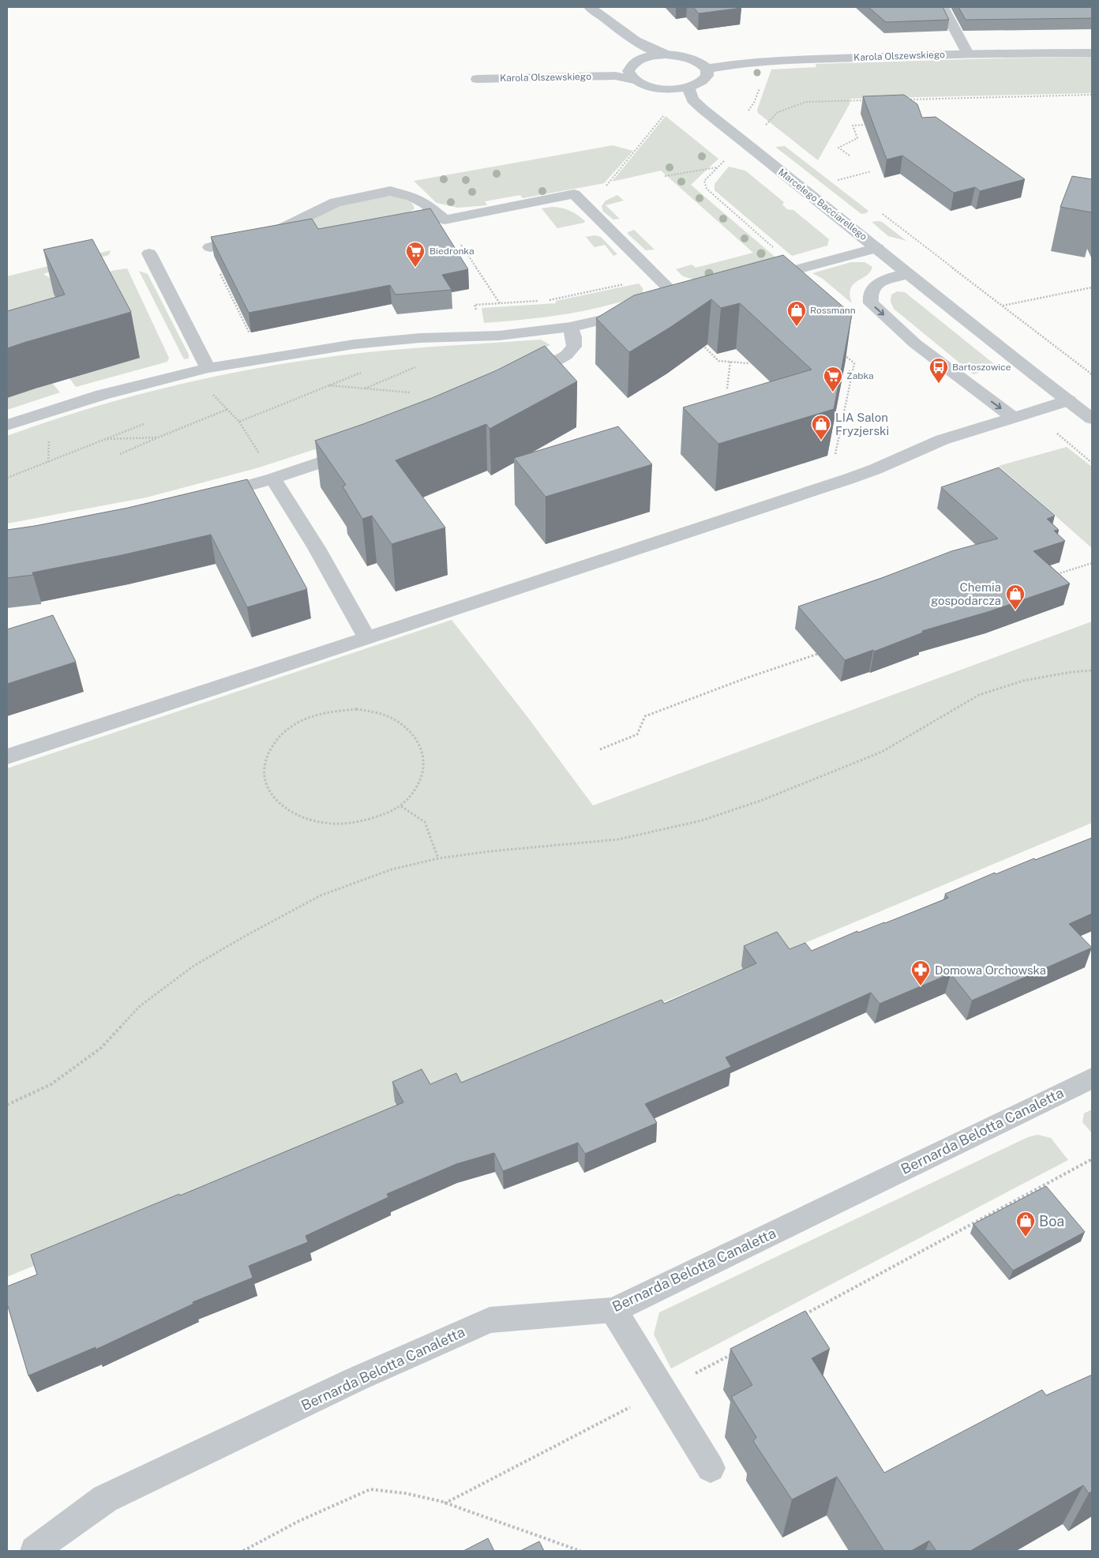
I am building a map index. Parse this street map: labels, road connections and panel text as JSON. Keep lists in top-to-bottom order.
{
  "streets": {
    "street": ["Karola Olszewskiego", "Marcelego Bacciarellego", "Bernarda Belotta Canaletta"]
  },
  "crossings": [
    ["Karola Olszewskiego", "Marcelego Bacciarellego"]
  ],
  "places": {
    "supermarket": ["Biedronka", "Żabka"],
    "shop": [
      "Rossmann",
      "LIA Salon Fryzjerski",
      "Chemia gospodarcza",
      "Boa"
    ],
    "bus stop": ["Bartoszowice"],
    "pharmacy": ["Domowa Orchowska"]
  }
}
